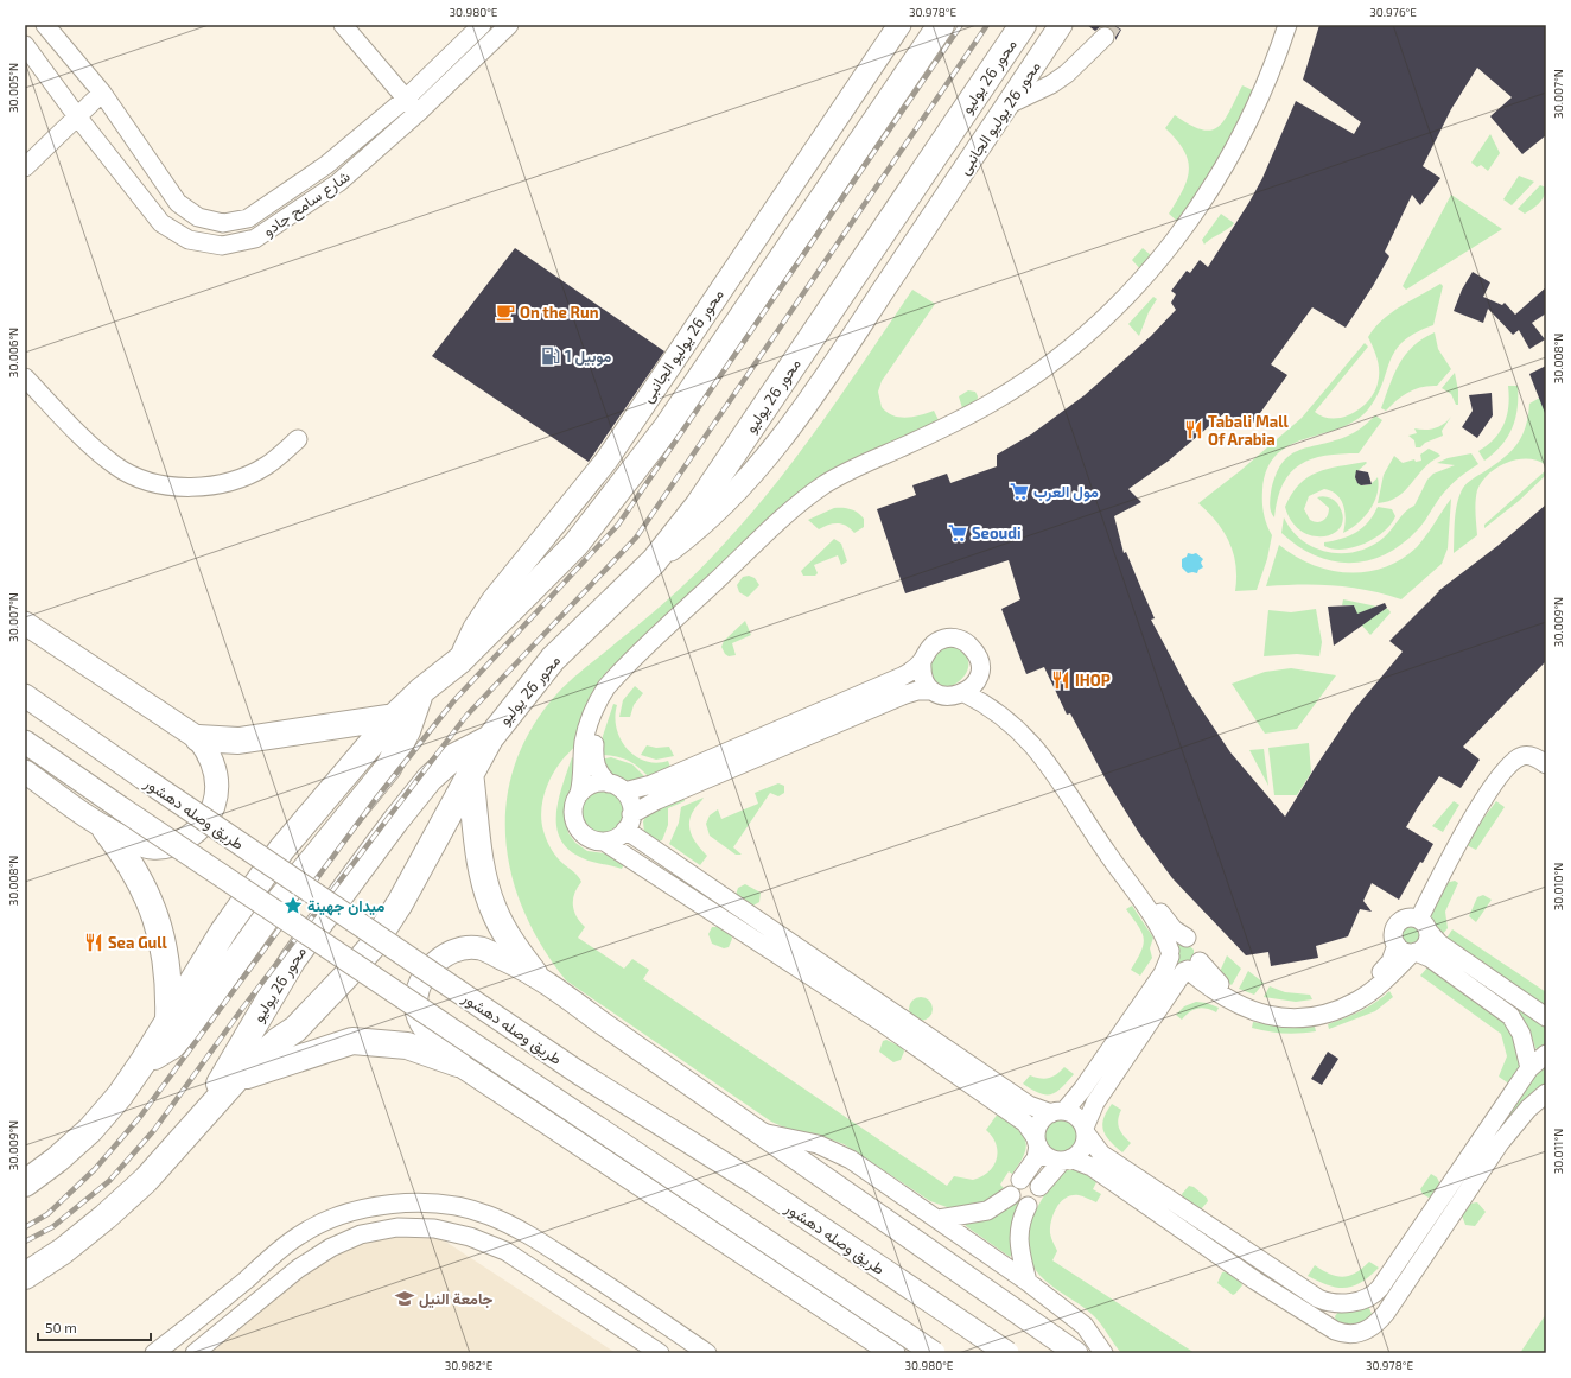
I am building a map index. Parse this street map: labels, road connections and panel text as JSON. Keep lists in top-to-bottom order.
{
  "streets": {
    "highway": ["محور 26 يوليو"],
    "main road": ["محور 26 يوليو الجانبى", "طريق وصله دهشور"],
    "street": ["شارع سامح جادو"]
  },
  "crossings": [
    ["محور 26 يوليو", "محور 26 يوليو الجانبى"]
  ],
  "places": {
    "cafe": ["On the Run"],
    "fuel station": ["موبيل 1"],
    "restaurant": ["Tabali Mall Of Arabia", "IHOP", "Sea Gull"],
    "supermarket": ["مول العرب", "Seoudi"],
    "place": ["ميدان جهينة"],
    "school or university": ["جامعة النيل"]
  },
  "scale_bar": "50 m",
  "coordinates": [
    "30.980°E",
    "30.978°E",
    "30.976°E",
    "30.005°N",
    "30.007°N",
    "30.006°N",
    "30.008°N",
    "30.009°N",
    "30.010°N",
    "30.011°N",
    "30.982°E"
  ]
}
